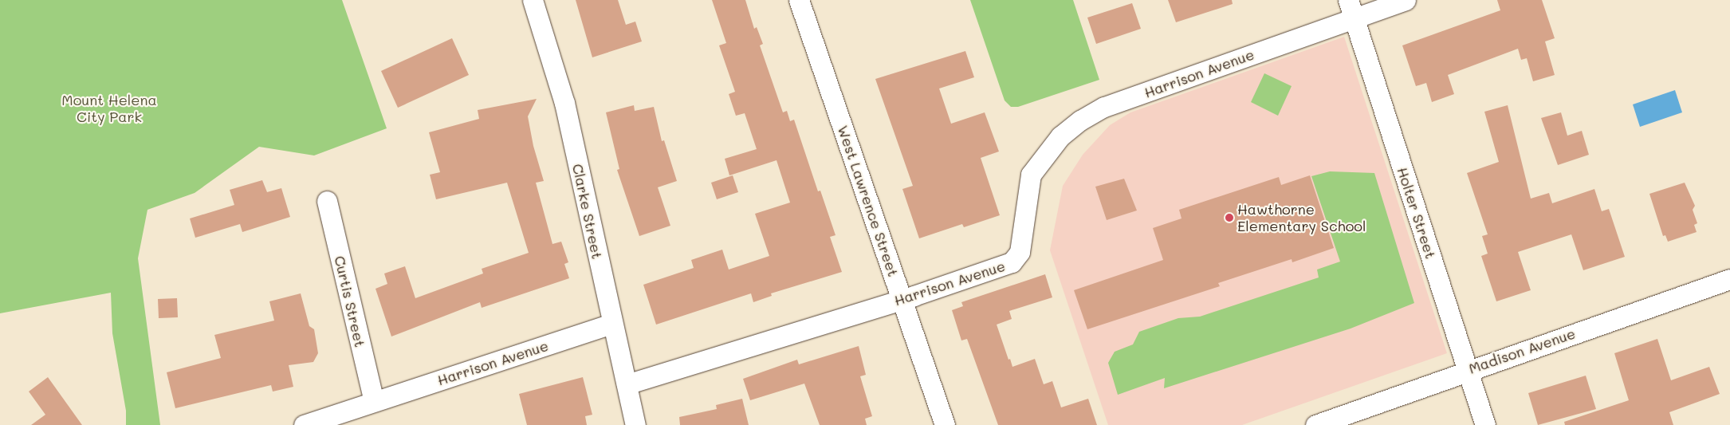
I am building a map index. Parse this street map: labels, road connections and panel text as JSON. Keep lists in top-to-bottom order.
{
  "streets": {
    "street": [
      "Harrison Avenue",
      "West Lawrence Street",
      "Clarke Street",
      "Holter Street",
      "Curtis Street",
      "Madison Avenue"
    ]
  },
  "crossings": [
    ["Harrison Avenue", "West Lawrence Street"],
    ["Harrison Avenue", "Clarke Street"],
    ["Harrison Avenue", "Holter Street"],
    ["Harrison Avenue", "Curtis Street"],
    ["Holter Street", "Madison Avenue"]
  ],
  "parks": ["Mount Helena City Park"],
  "places": ["Hawthorne Elementary School"]
}
